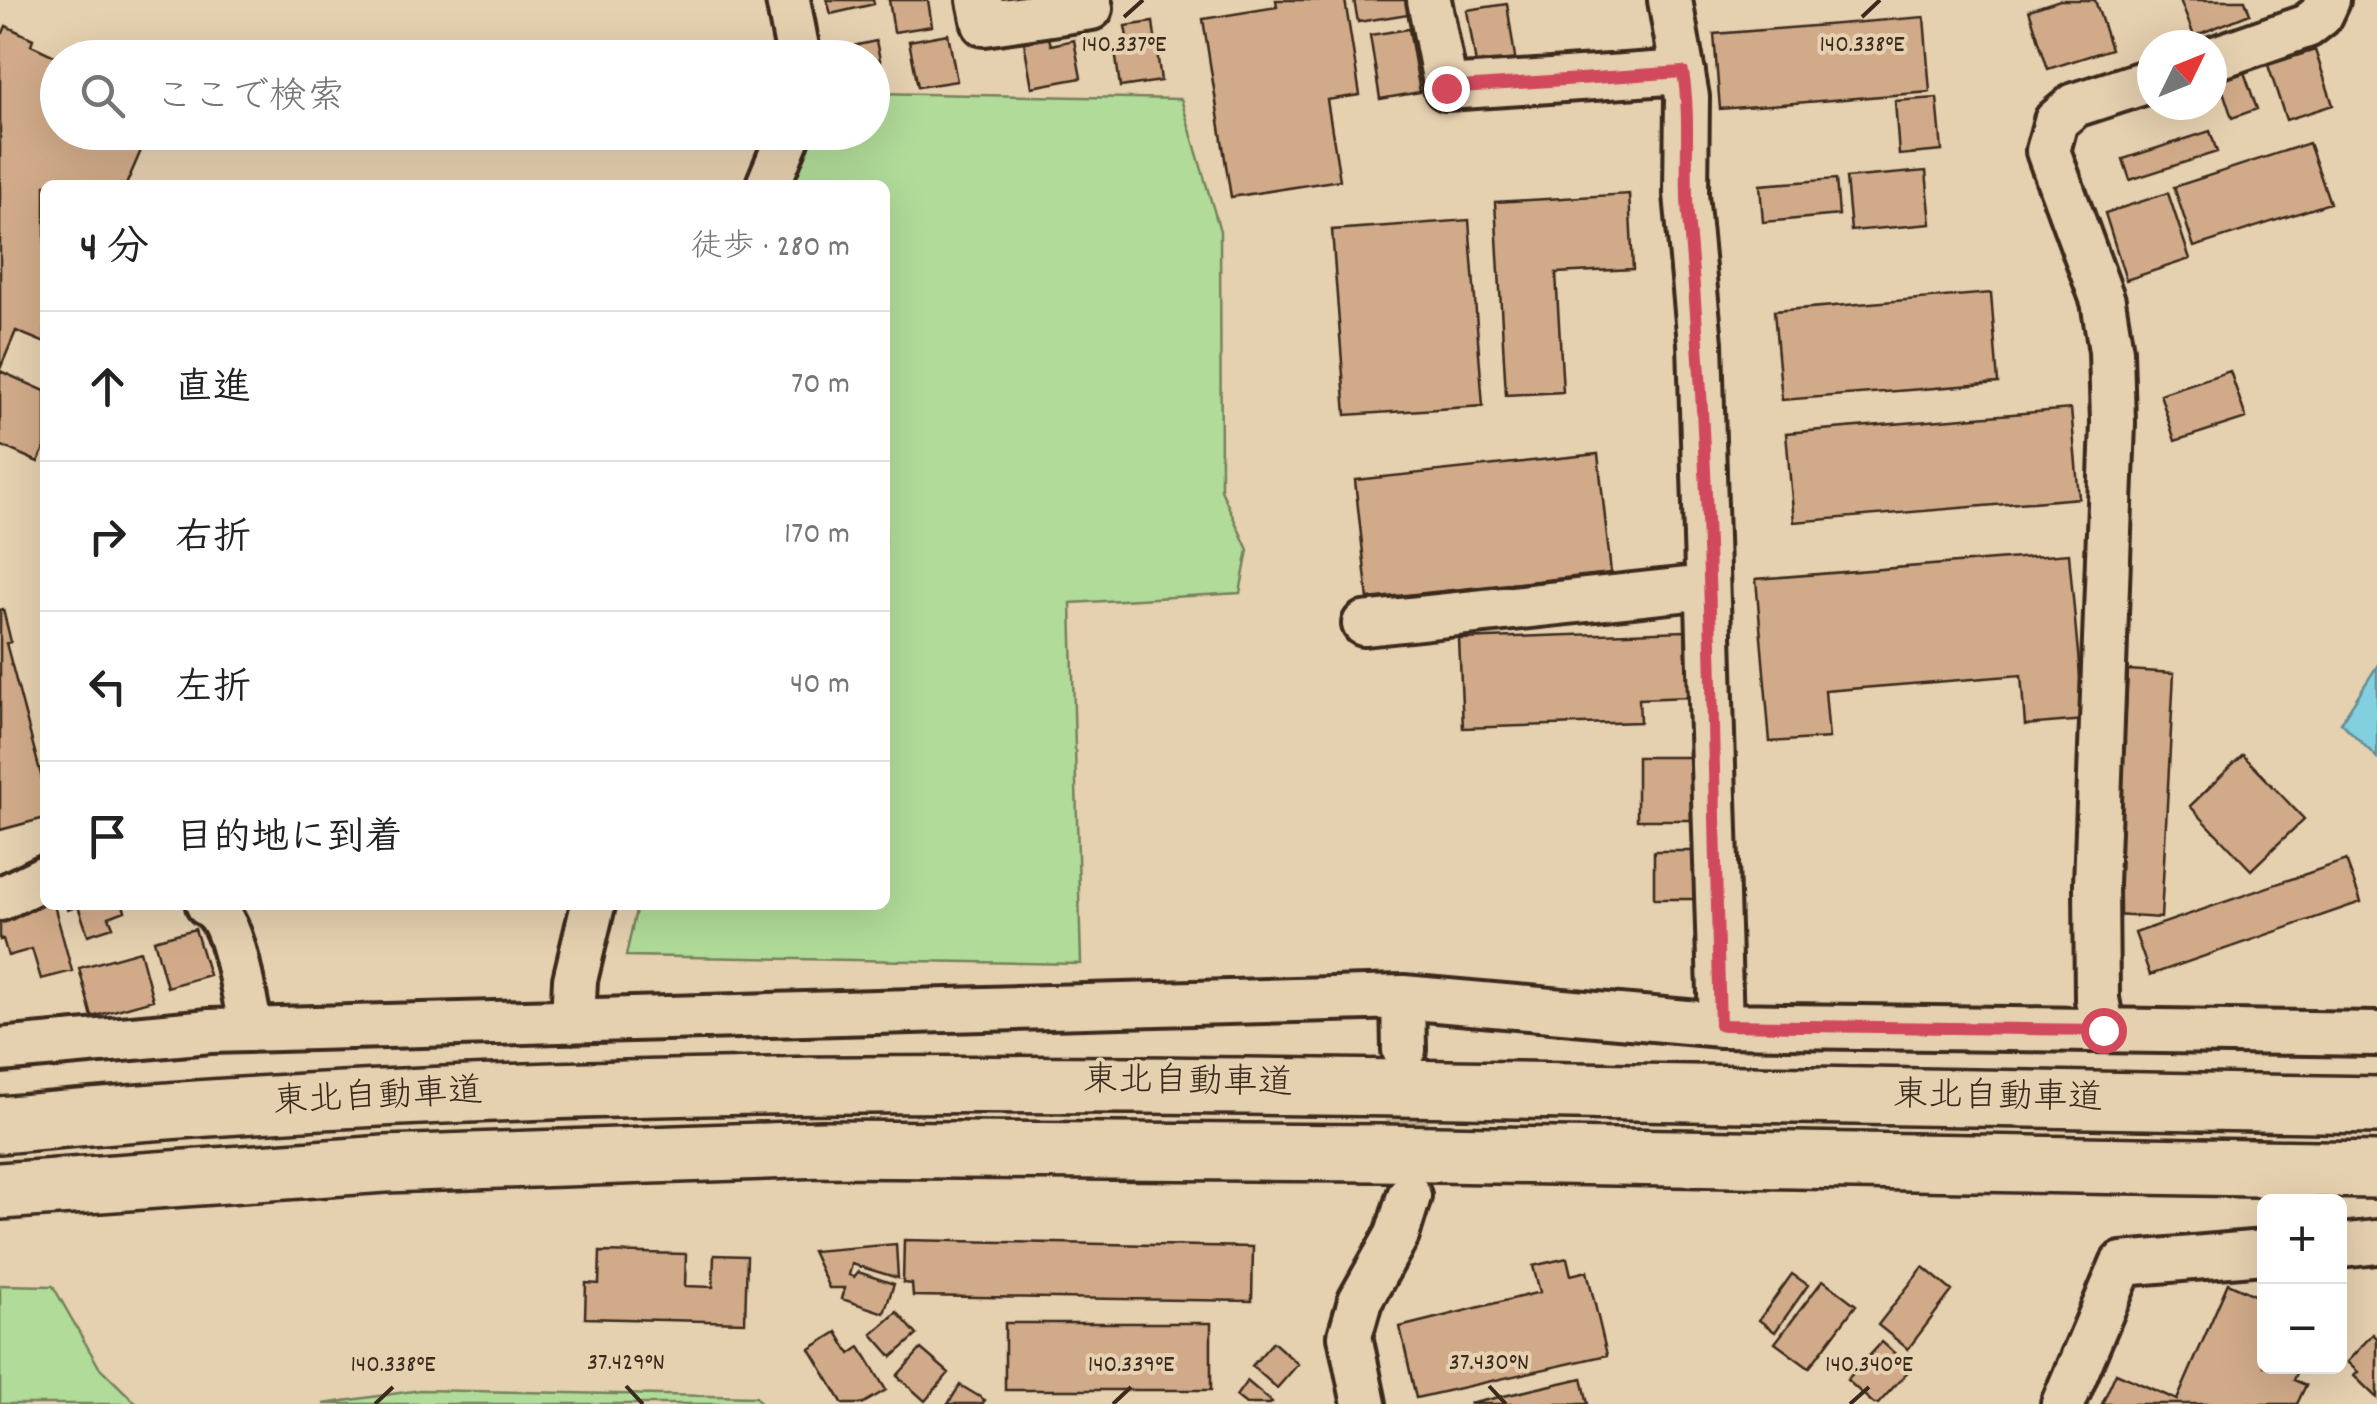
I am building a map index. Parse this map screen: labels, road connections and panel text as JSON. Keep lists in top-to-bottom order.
{
  "streets": {
    "highway": ["東北自動車道"]
  },
  "north": "top right",
  "page": {
    "search": "ここで検索",
    "heading": ["4 分", "徒歩 · 280 m"],
    "list": [
      ["直進", "70 m"],
      ["右折", "170 m"],
      ["左折", "40 m"],
      "目的地に到着"
    ],
    "map_buttons": ["+", "−"]
  },
  "coordinates": [
    "140.337°E",
    "140.338°E",
    "37.429°N",
    "37.430°N",
    "140.339°E",
    "140.340°E"
  ]
}
